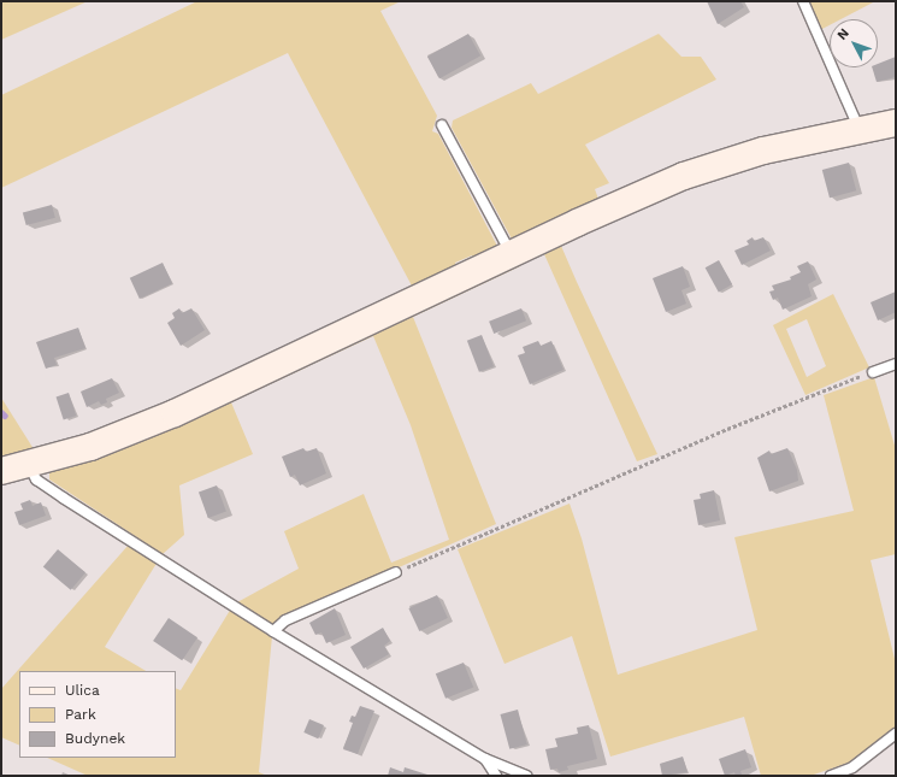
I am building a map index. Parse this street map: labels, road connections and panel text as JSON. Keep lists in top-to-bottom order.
{
  "legend": ["Ulica", "Park", "Budynek"],
  "north": "top left"
}
